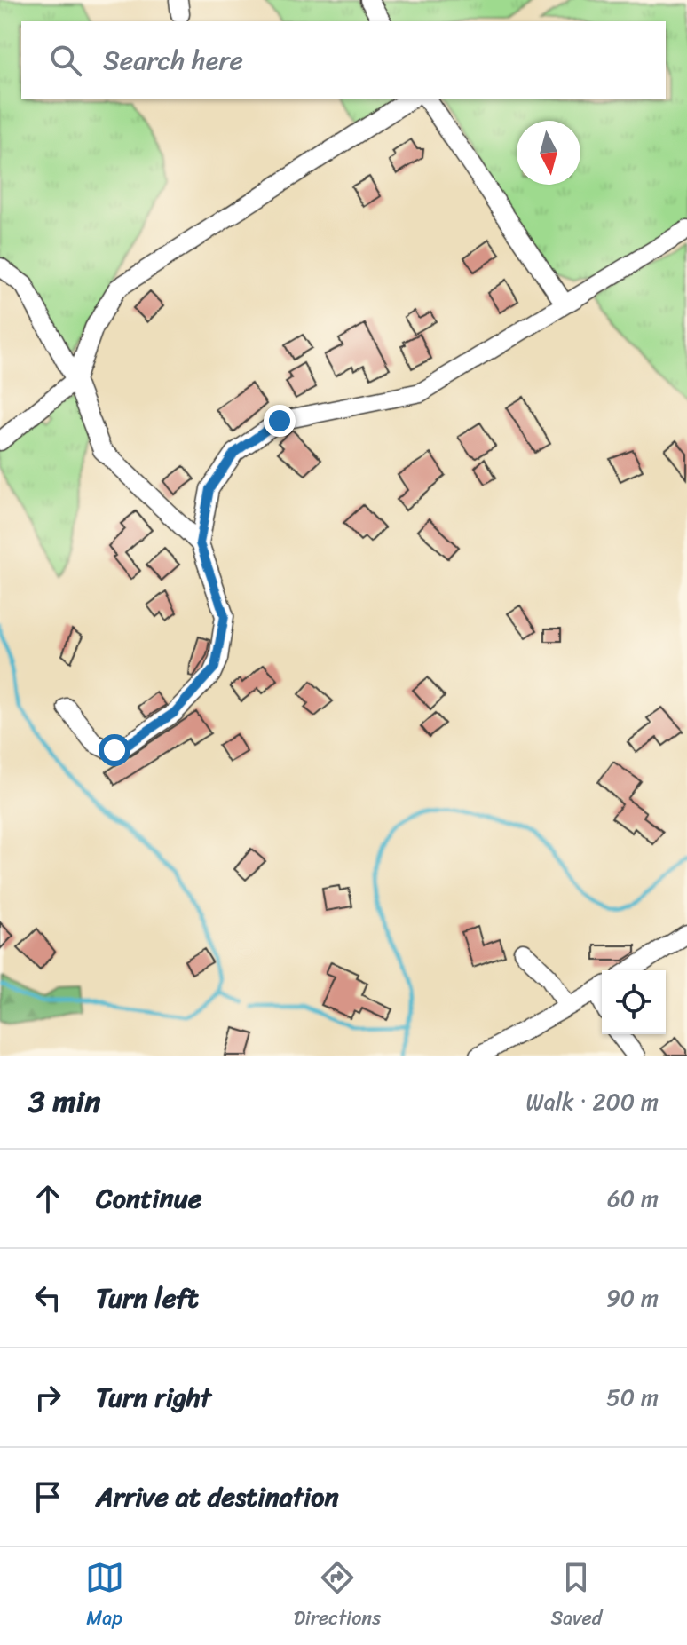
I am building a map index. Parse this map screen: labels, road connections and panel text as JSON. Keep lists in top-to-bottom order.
{
  "north": "bottom",
  "page": {
    "search": "Search here",
    "heading": ["3 min", "Walk · 200 m"],
    "list": [
      ["Continue", "60 m"],
      ["Turn left", "90 m"],
      ["Turn right", "50 m"],
      "Arrive at destination"
    ],
    "nav": ["Map", "Directions", "Saved"]
  }
}
